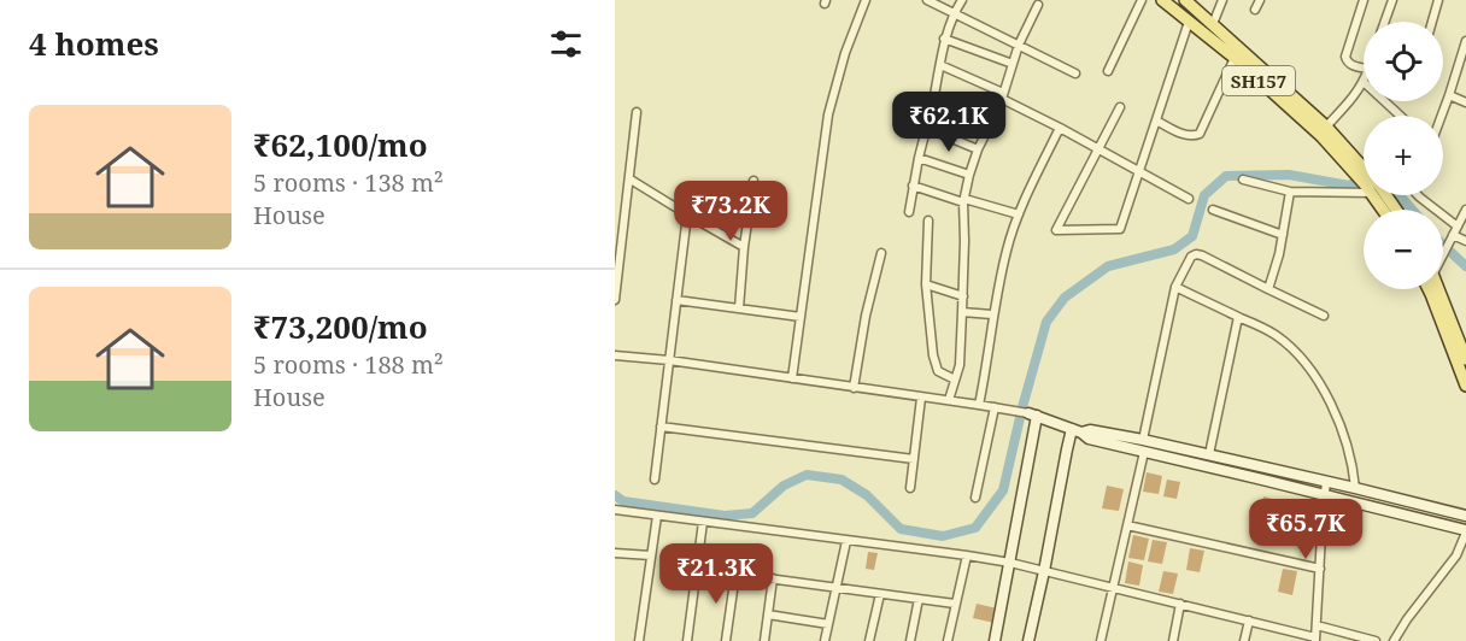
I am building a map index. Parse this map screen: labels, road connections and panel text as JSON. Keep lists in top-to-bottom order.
{
  "streets": {
    "main road": ["SH157"]
  },
  "page": {
    "heading": "4 homes",
    "map_buttons": ["+", "−"],
    "list": [
      {
        "name": "₹62,100/mo",
        "note": "5 rooms · 138 m² · House"
      },
      {
        "name": "₹73,200/mo",
        "note": "5 rooms · 188 m² · House"
      }
    ],
    "price": [
      "₹62.1K",
      "₹73.2K",
      "₹65.7K",
      "₹21.3K"
    ]
  }
}
